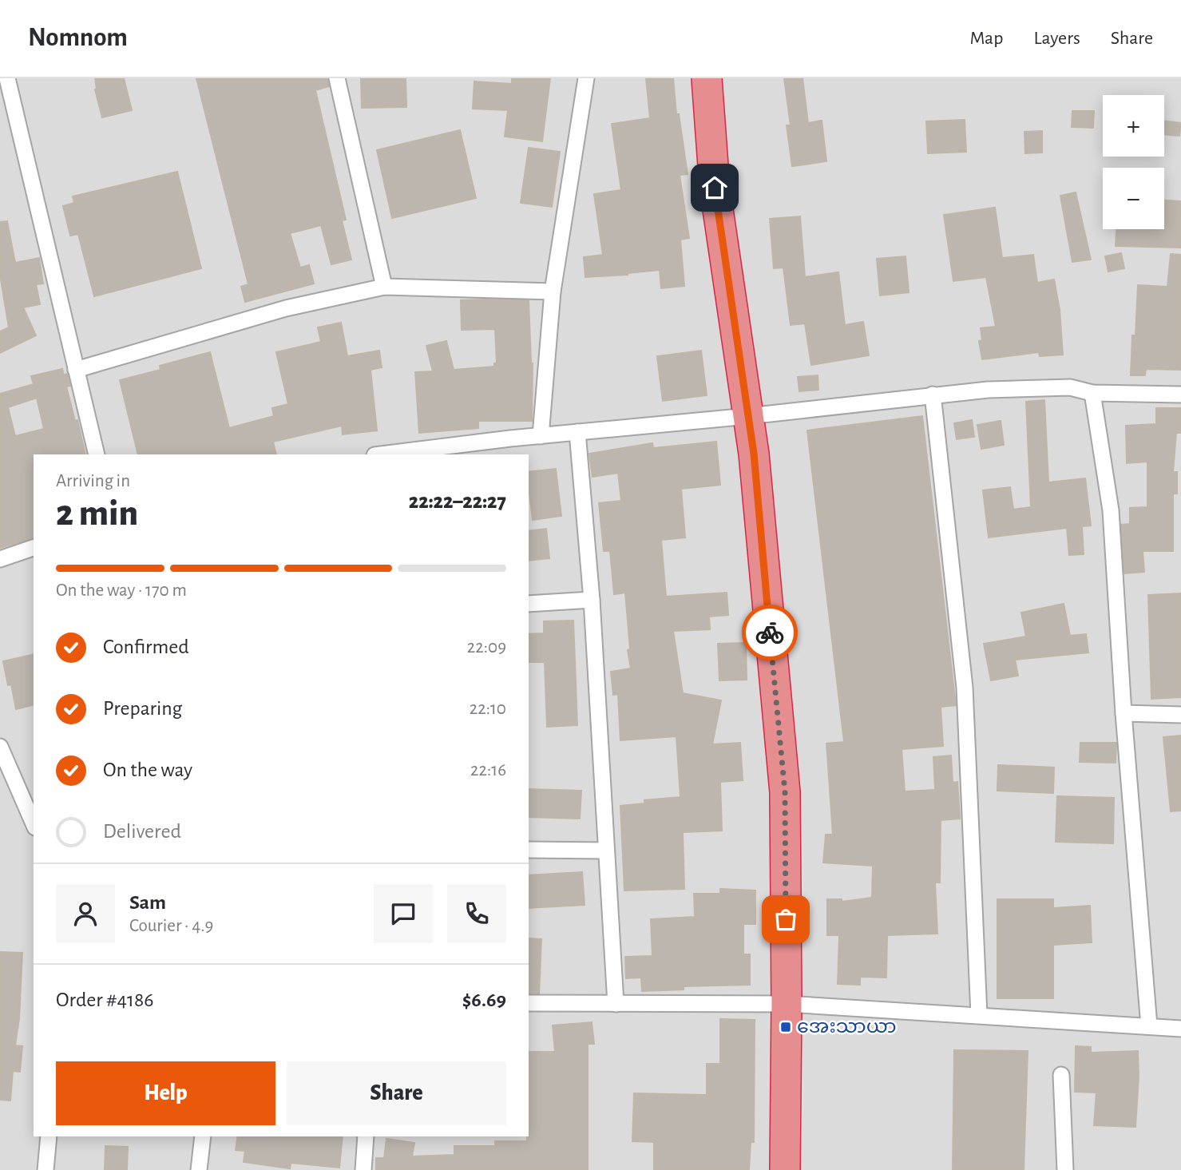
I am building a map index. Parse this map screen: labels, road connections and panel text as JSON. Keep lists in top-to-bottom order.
{
  "places": {
    "transit": ["အေးသာယာ"]
  },
  "page": {
    "header": "Nomnom",
    "nav": ["Map", "Layers", "Share"],
    "map_buttons": ["+", "−"],
    "heading": ["2 min", "Arriving in", "22:22–22:27"],
    "panel": [
      "Sam",
      "Courier · 4.9",
      "Order #4186",
      "$6.69"
    ],
    "bar": "On the way · 170 m",
    "list": [
      ["Confirmed", "22:09"],
      ["Preparing", "22:10"],
      ["On the way", "22:16"],
      "Delivered"
    ],
    "buttons": ["Help", "Share"]
  }
}
